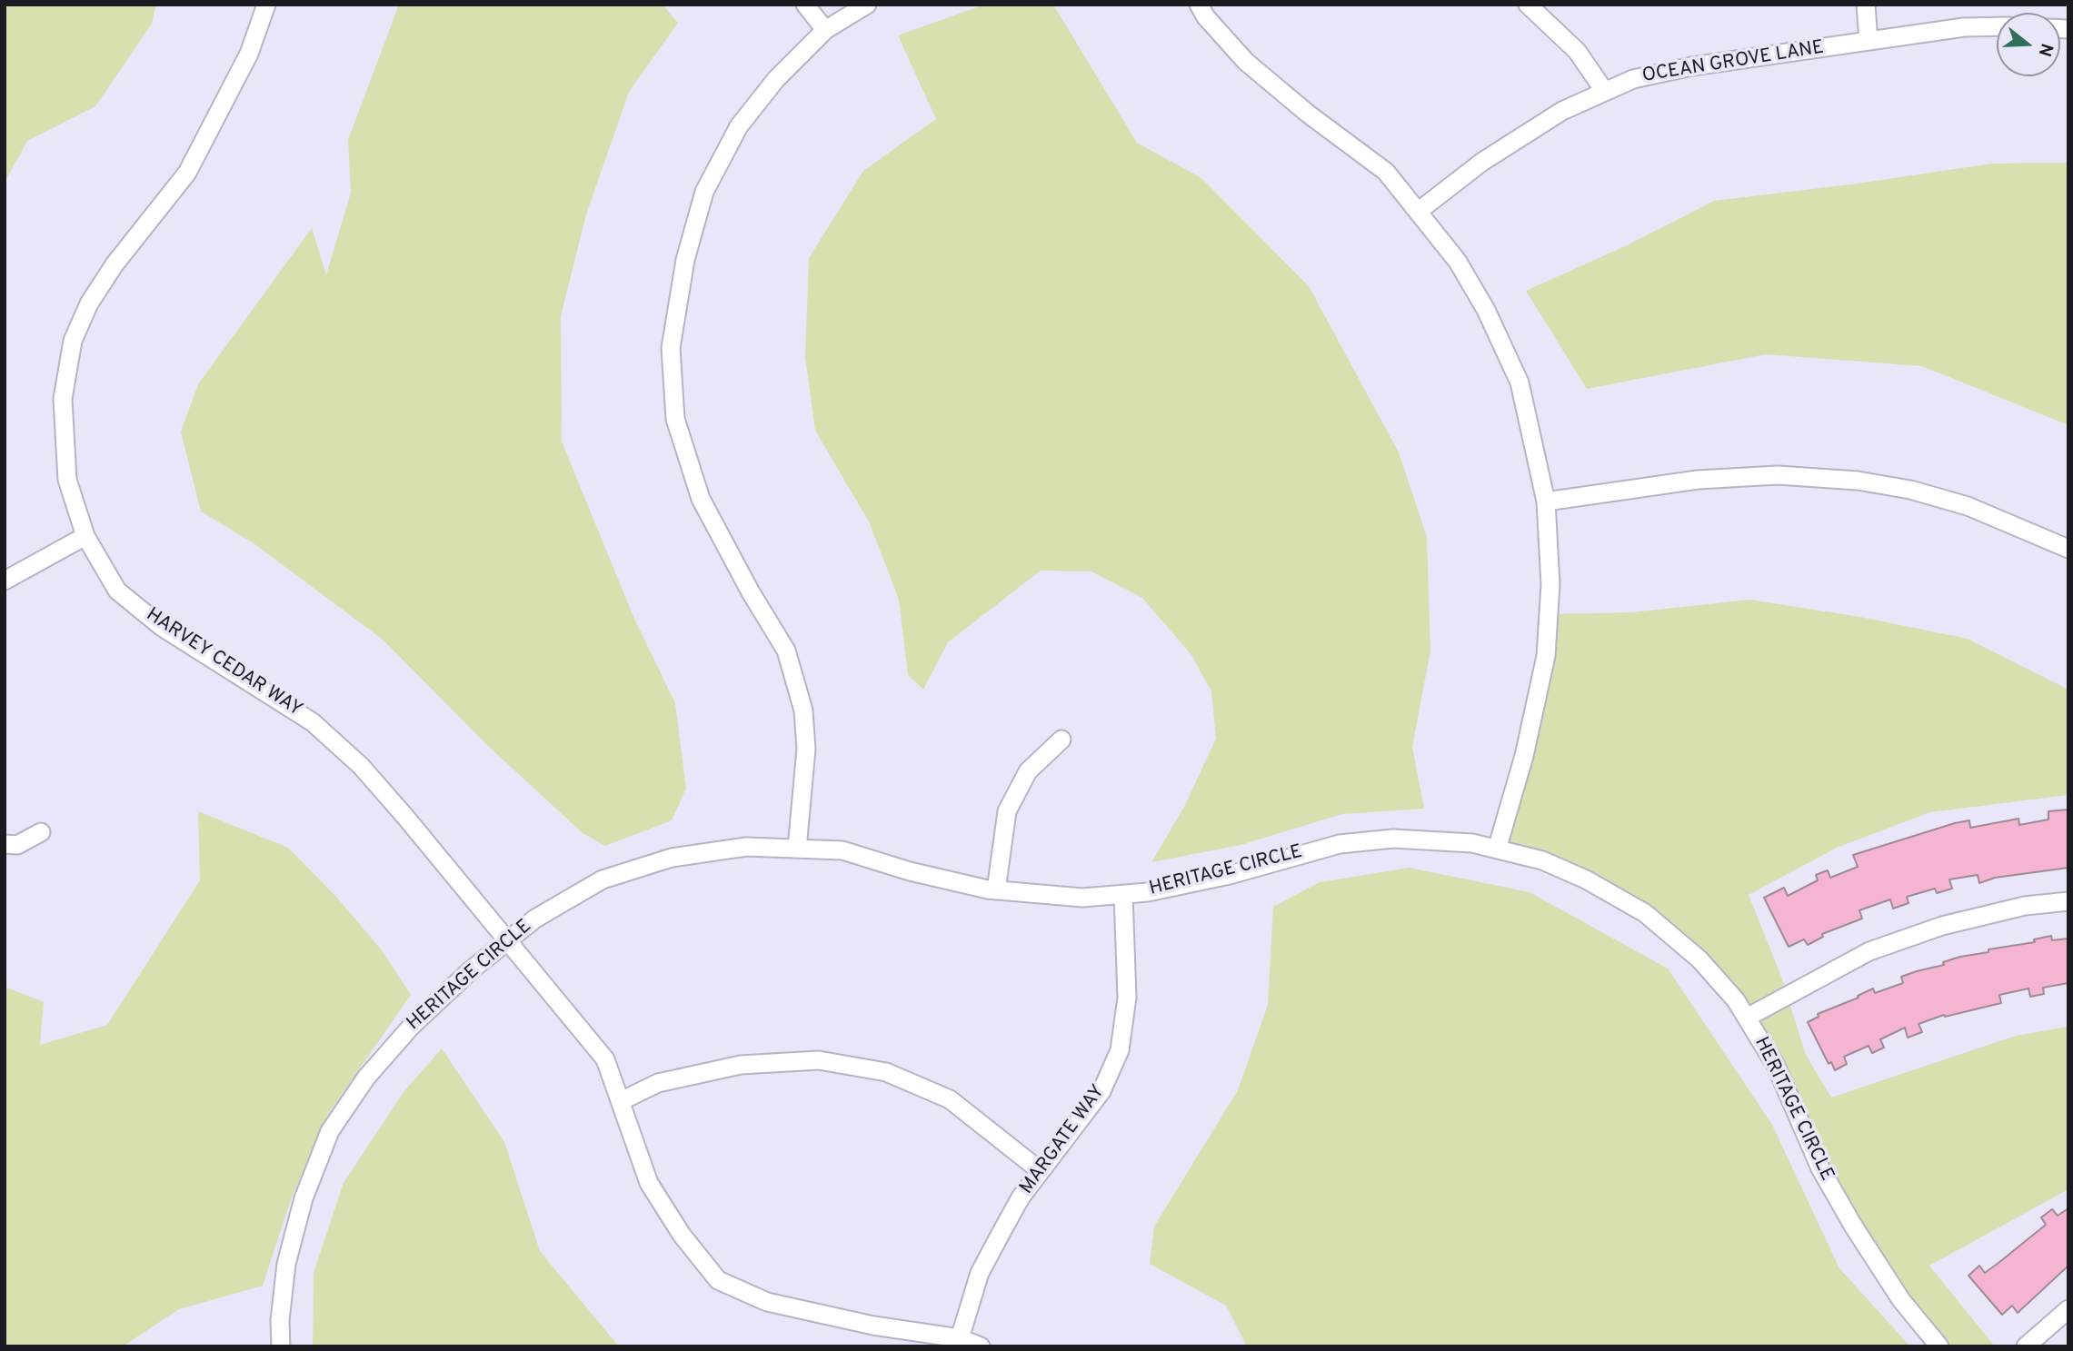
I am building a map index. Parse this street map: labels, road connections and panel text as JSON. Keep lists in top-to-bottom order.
{
  "streets": {
    "street": [
      "OCEAN GROVE LANE",
      "HARVEY CEDAR WAY",
      "HERITAGE CIRCLE",
      "MARGATE WAY"
    ]
  },
  "crossings": [
    ["HARVEY CEDAR WAY", "HERITAGE CIRCLE"],
    ["HARVEY CEDAR WAY", "MARGATE WAY"],
    ["HERITAGE CIRCLE", "MARGATE WAY"]
  ],
  "north": "right"
}
